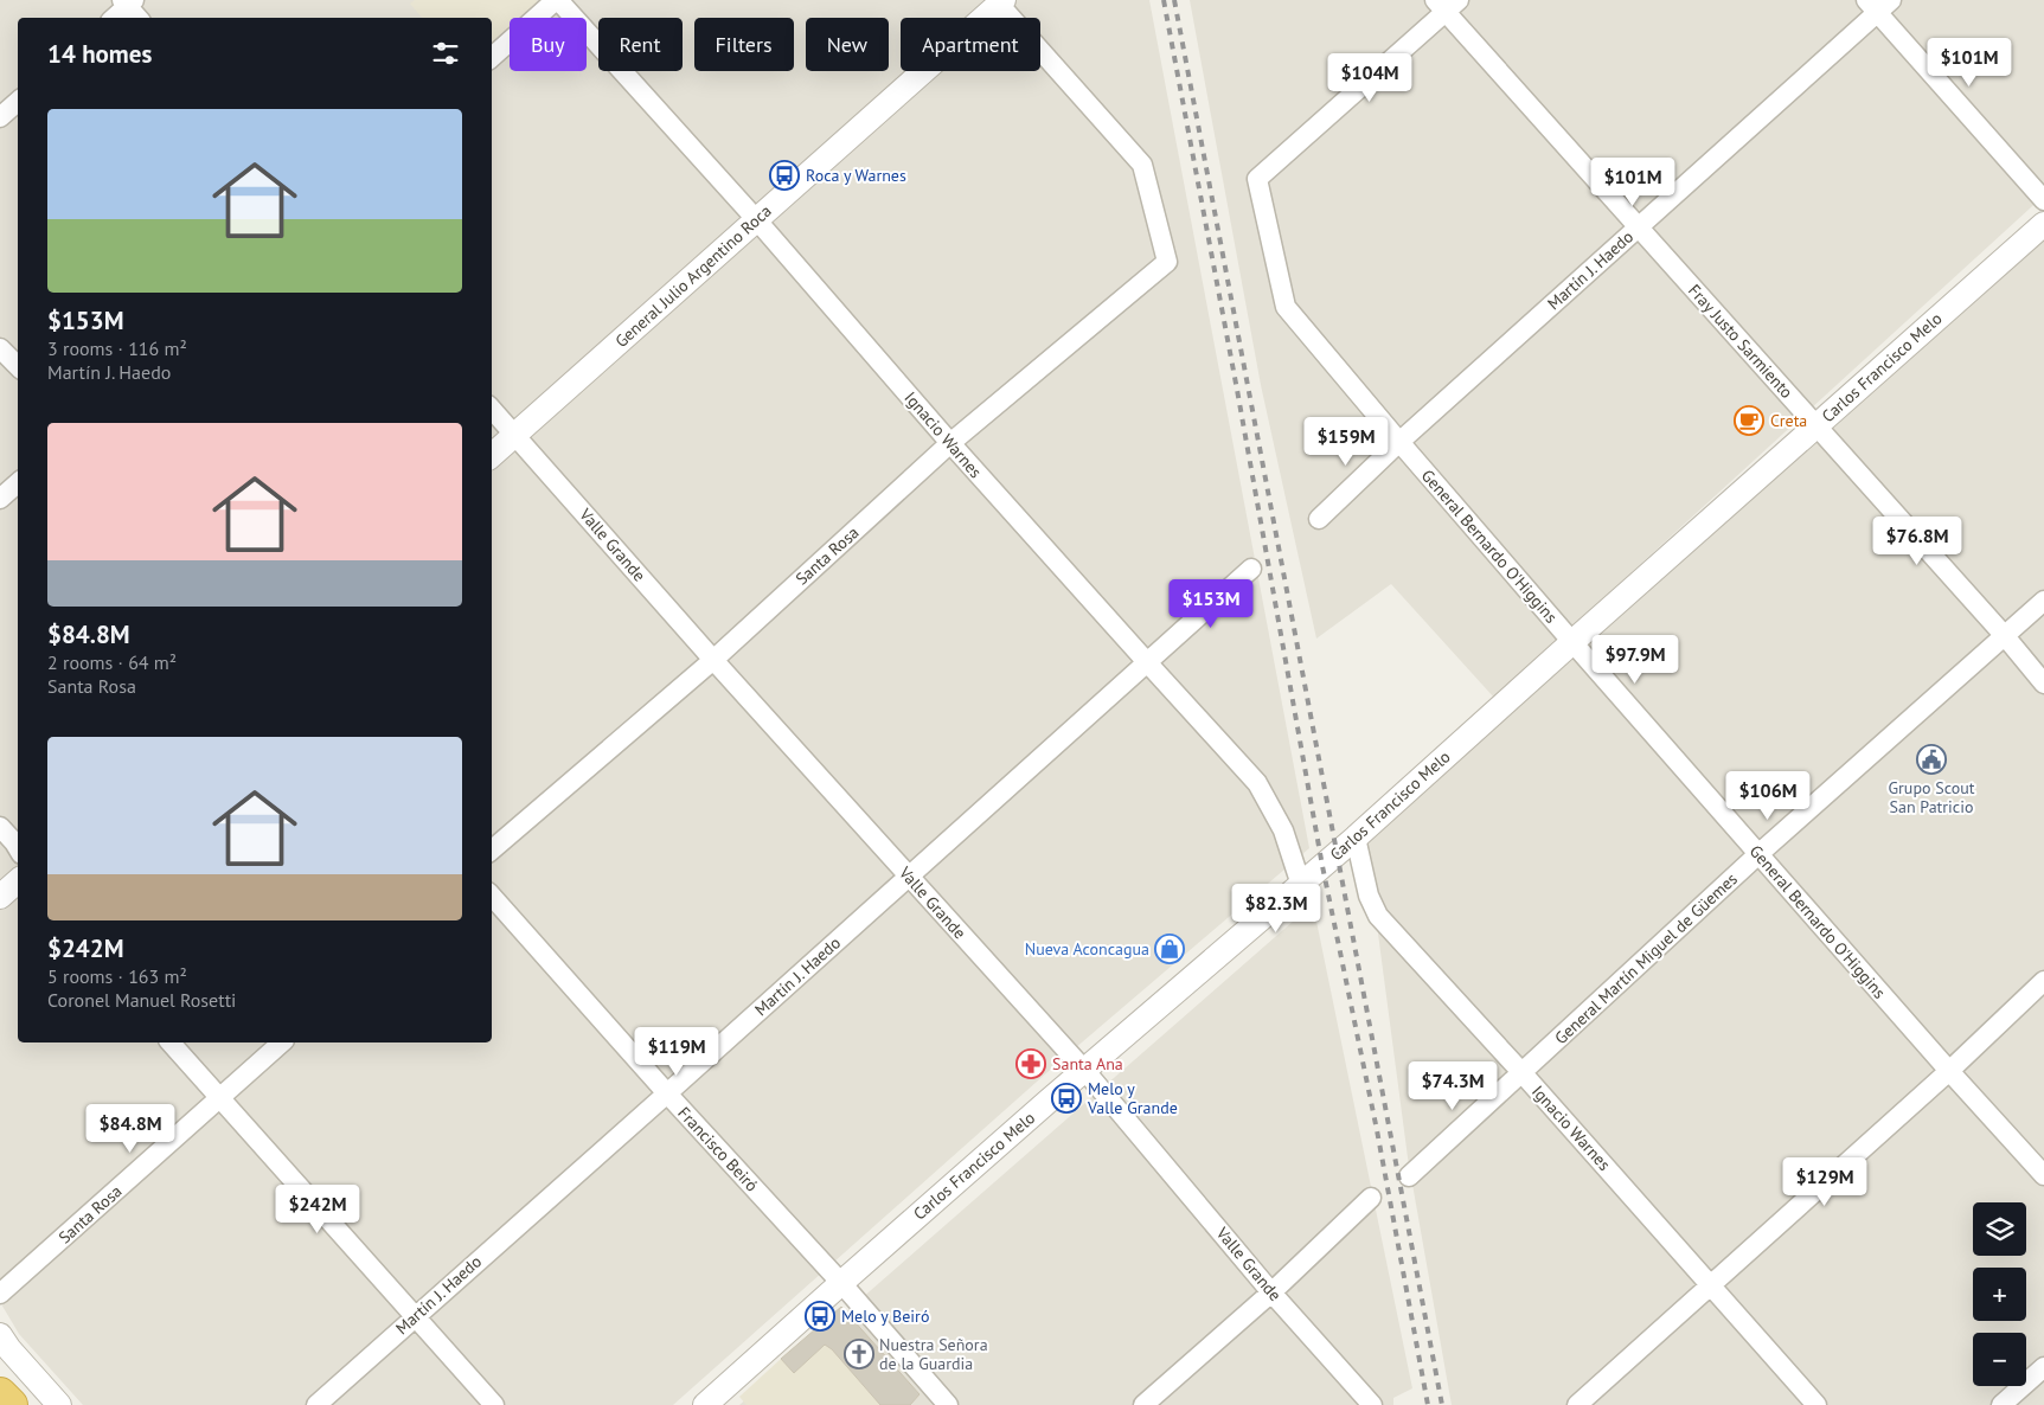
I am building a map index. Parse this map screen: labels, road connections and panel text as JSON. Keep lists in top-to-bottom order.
{
  "streets": {
    "street": [
      "Martín J. Haedo",
      "General Julio Argentino Roca",
      "Fray Justo Sarmiento",
      "Carlos Francisco Melo",
      "Ignacio Warnes",
      "Valle Grande",
      "General Bernardo O'Higgins",
      "Santa Rosa",
      "General Martín Miguel de Güemes",
      "Francisco Beiró"
    ]
  },
  "crossings": [
    ["Martín J. Haedo", "Fray Justo Sarmiento"],
    ["Martín J. Haedo", "Ignacio Warnes"],
    ["Martín J. Haedo", "Valle Grande"],
    ["Martín J. Haedo", "General Bernardo O'Higgins"],
    ["Martín J. Haedo", "Francisco Beiró"],
    ["General Julio Argentino Roca", "Ignacio Warnes"],
    ["General Julio Argentino Roca", "Valle Grande"],
    ["General Julio Argentino Roca", "Santa Rosa"],
    ["Fray Justo Sarmiento", "Carlos Francisco Melo"],
    ["Fray Justo Sarmiento", "General Bernardo O'Higgins"],
    ["Fray Justo Sarmiento", "General Martín Miguel de Güemes"],
    ["Carlos Francisco Melo", "Ignacio Warnes"],
    ["Carlos Francisco Melo", "Valle Grande"],
    ["Carlos Francisco Melo", "General Bernardo O'Higgins"],
    ["Carlos Francisco Melo", "Francisco Beiró"],
    ["Ignacio Warnes", "Santa Rosa"],
    ["Ignacio Warnes", "General Martín Miguel de Güemes"],
    ["Valle Grande", "Santa Rosa"],
    ["General Bernardo O'Higgins", "General Martín Miguel de Güemes"]
  ],
  "places": {
    "bus stop": ["Roca y Warnes", "Melo y Valle Grande", "Melo y Beiró"],
    "cafe": ["Creta"],
    "public building": ["Grupo Scout San Patricio"],
    "shop": ["Nueva Aconcagua"],
    "pharmacy": ["Santa Ana"],
    "church": ["Nuestra Señora de la Guardia"]
  },
  "page": {
    "chip": [
      "Buy",
      "Rent",
      "Filters",
      "New",
      "Apartment"
    ],
    "heading": "14 homes",
    "price": [
      "$101M",
      "$104M",
      "$101M",
      "$159M",
      "$76.8M",
      "$153M",
      "$97.9M",
      "$106M",
      "$82.3M",
      "$119M",
      "$74.3M",
      "$84.8M",
      "$129M",
      "$242M"
    ],
    "list": [
      {
        "name": "$153M",
        "note": "3 rooms · 116 m² · Martín J. Haedo"
      },
      {
        "name": "$84.8M",
        "note": "2 rooms · 64 m² · Santa Rosa"
      },
      {
        "name": "$242M",
        "note": "5 rooms · 163 m² · Coronel Manuel Rosetti"
      }
    ],
    "map_buttons": ["+", "−"]
  }
}
